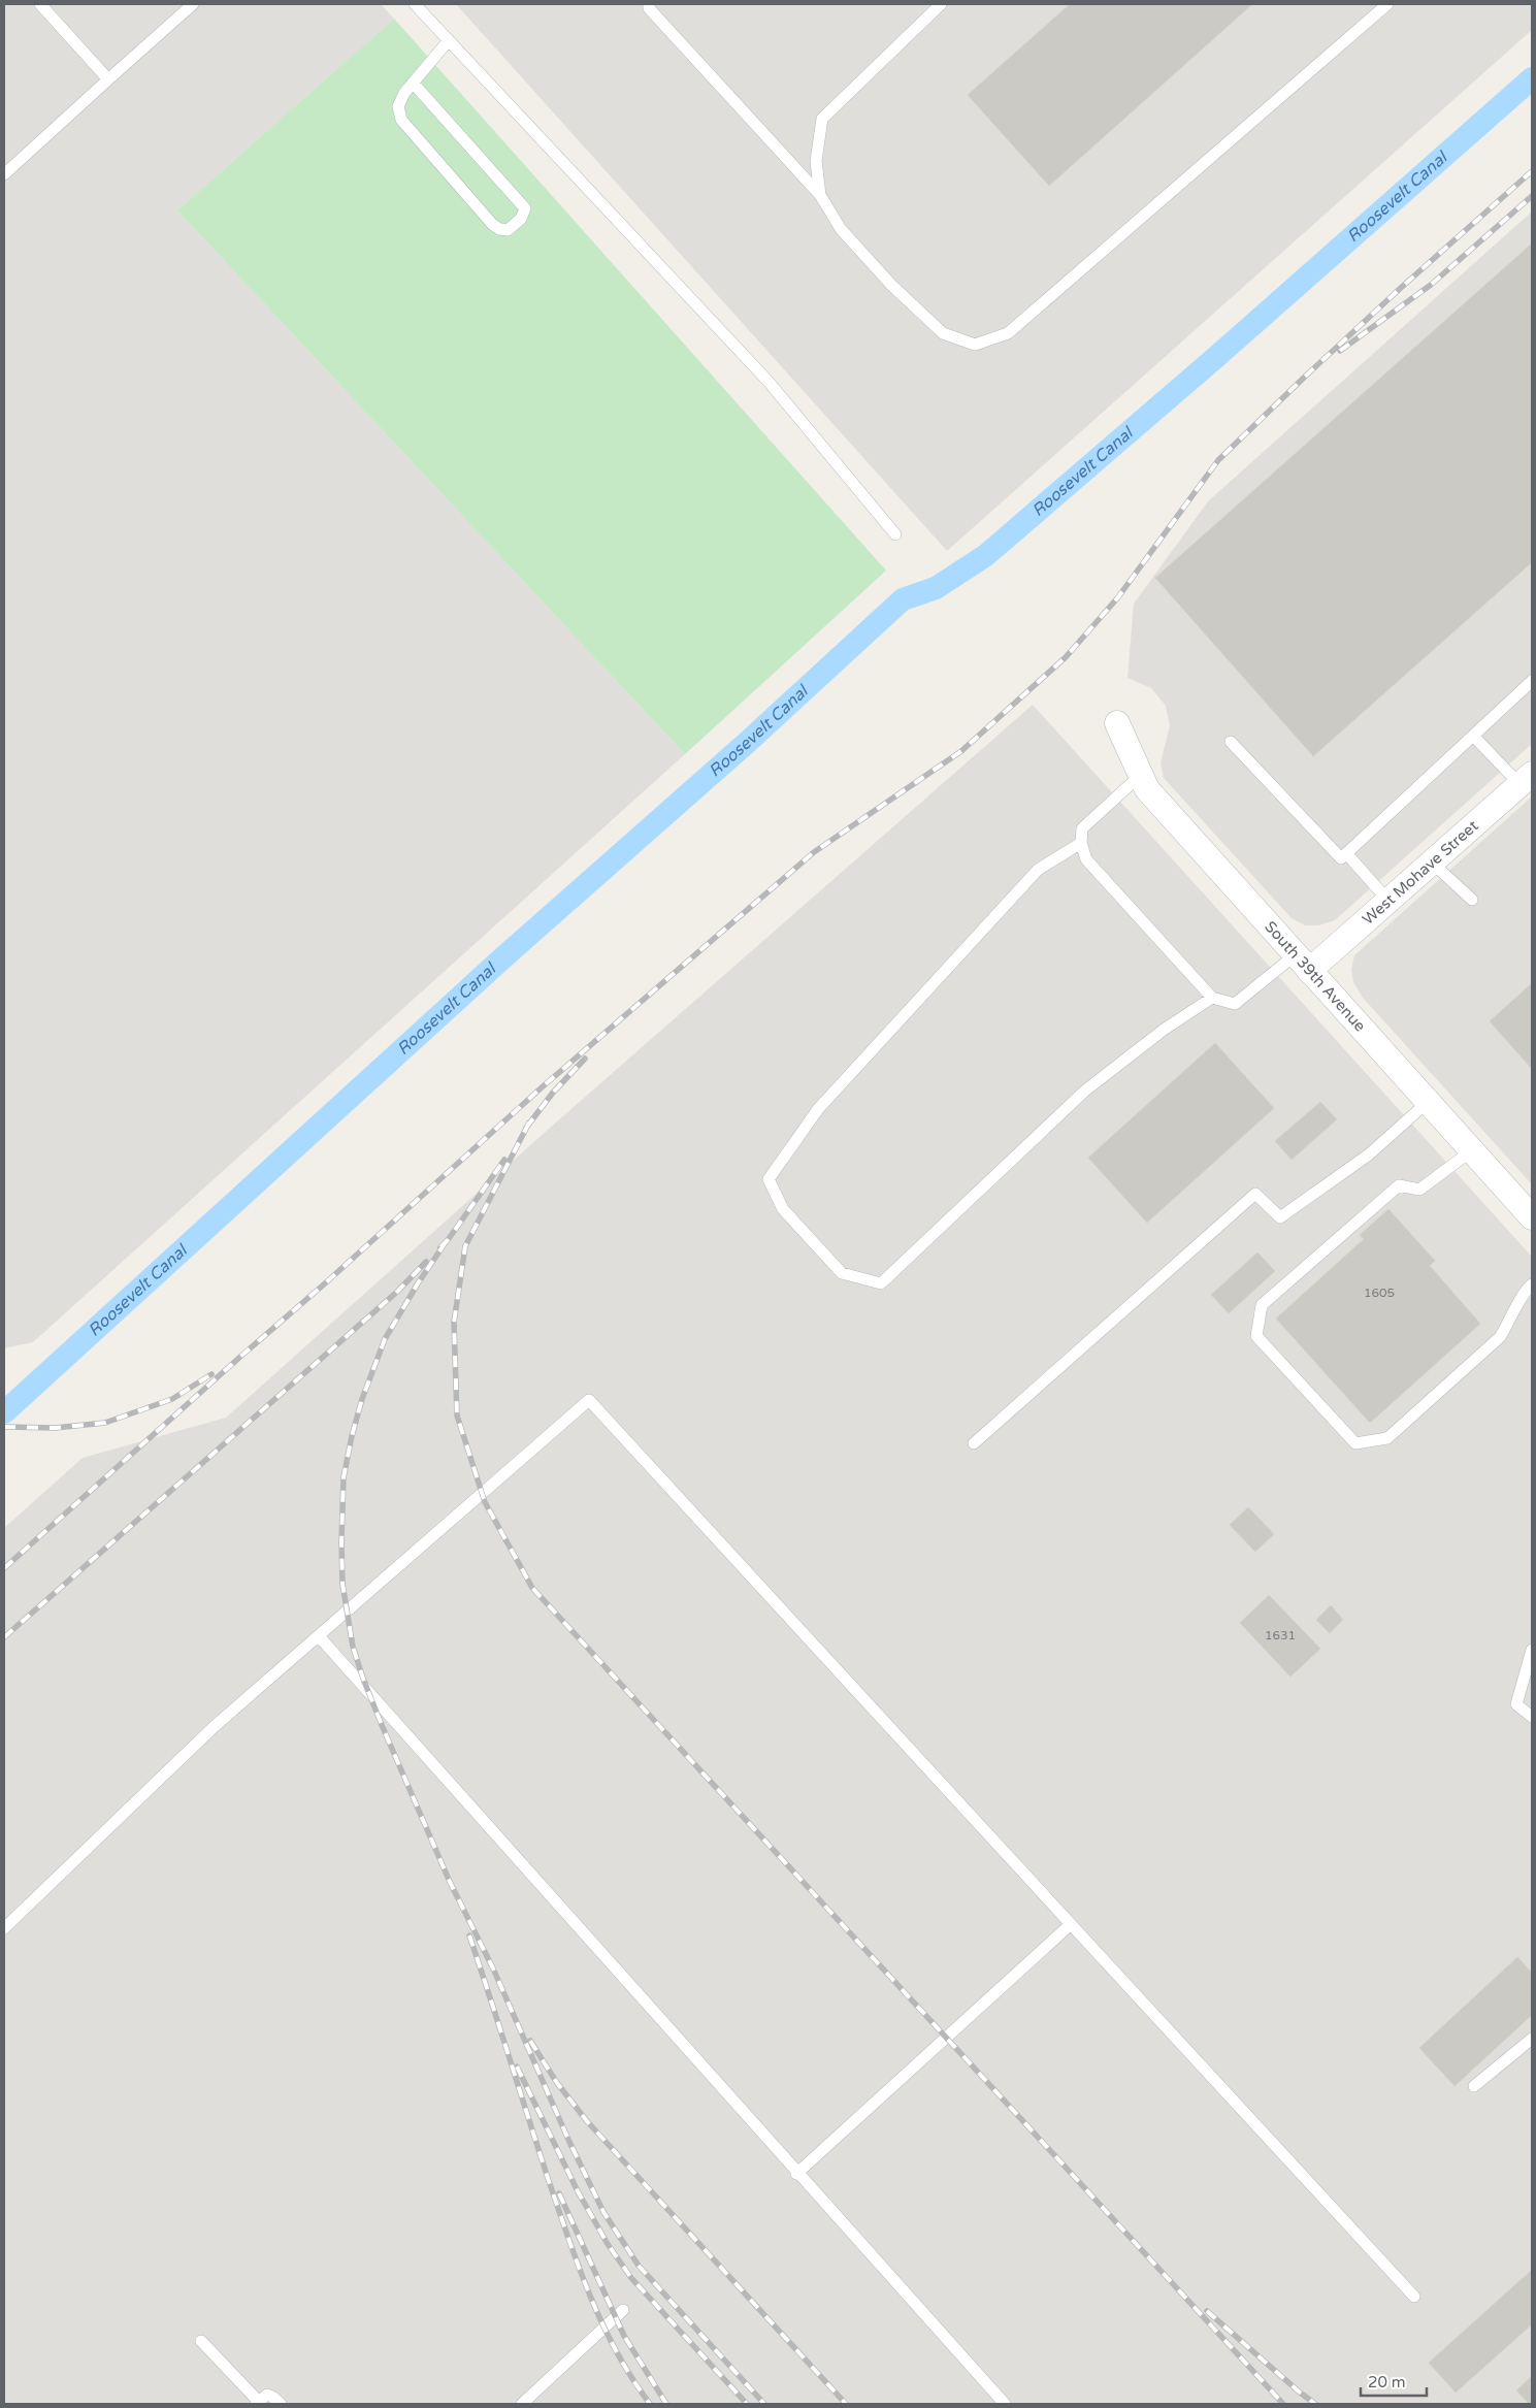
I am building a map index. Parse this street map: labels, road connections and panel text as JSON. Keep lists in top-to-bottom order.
{
  "streets": {
    "street": ["West Mohave Street", "South 39th Avenue"]
  },
  "crossings": [
    ["West Mohave Street", "South 39th Avenue"]
  ],
  "water": ["Roosevelt Canal"],
  "house_numbers": ["1605", "1631"],
  "scale_bar": "20 m"
}
